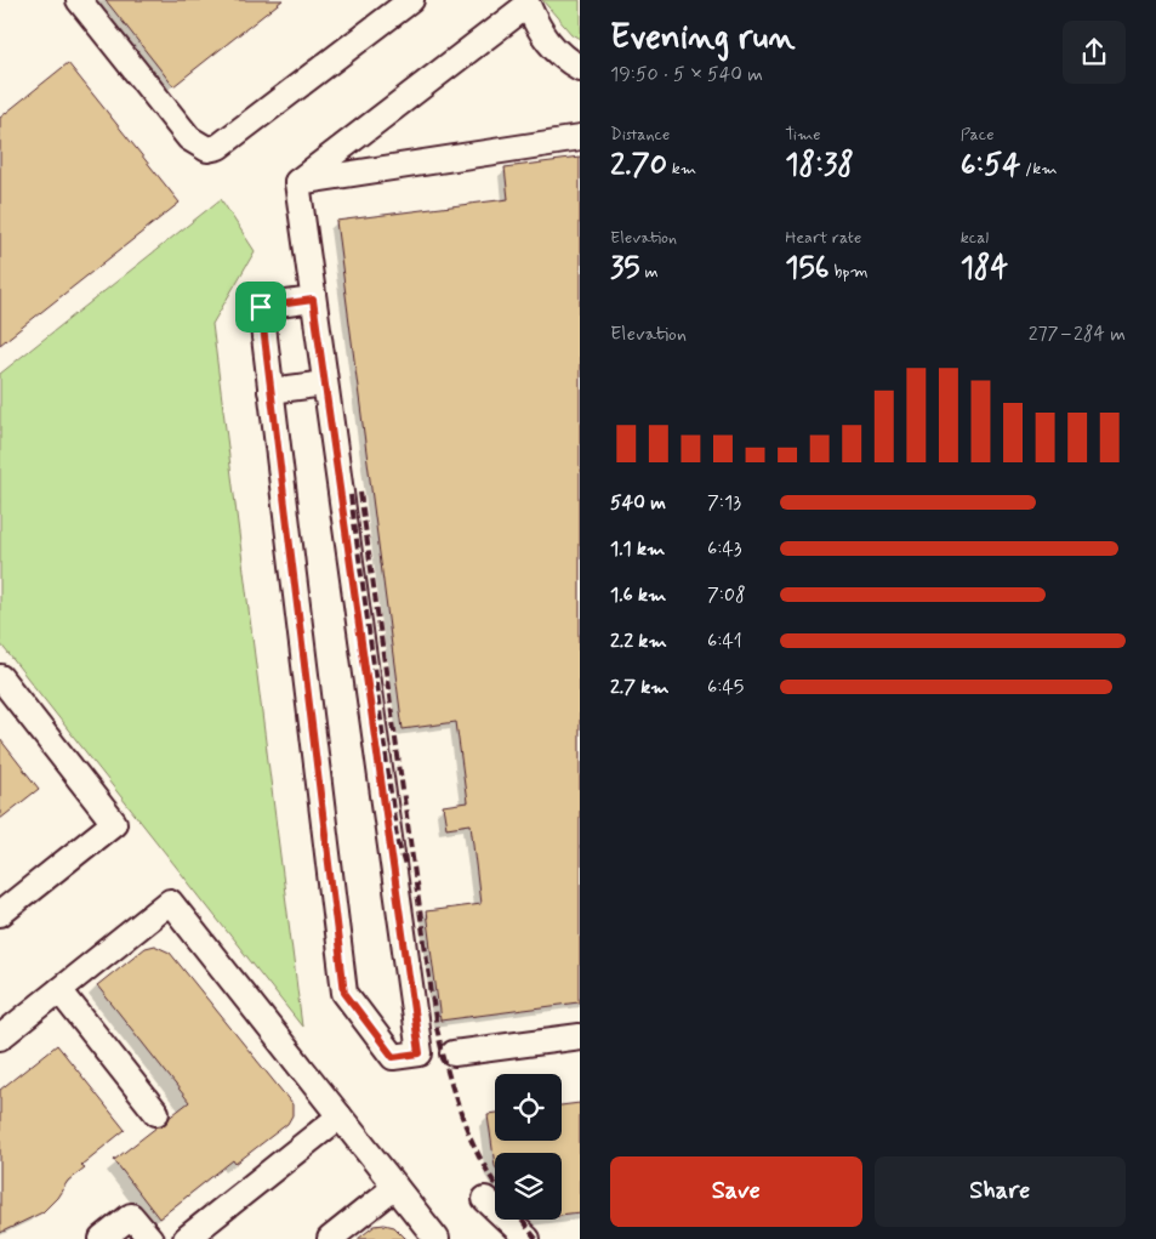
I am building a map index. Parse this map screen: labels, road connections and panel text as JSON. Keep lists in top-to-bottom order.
{
  "page": {
    "heading": ["Evening run", "19:50 · 5 × 540 m"],
    "stats": [
      ["Distance", "2.70 km"],
      ["Time", "18:38"],
      ["Pace", "6:54 /km"],
      ["Elevation", "35 m"],
      ["Heart rate", "156 bpm"],
      ["kcal", "184"]
    ],
    "chart": ["Elevation", "277–284 m"],
    "list": [
      {
        "name": "540 m",
        "note": "7:13"
      },
      {
        "name": "1.1 km",
        "note": "6:43"
      },
      {
        "name": "1.6 km",
        "note": "7:08"
      },
      {
        "name": "2.2 km",
        "note": "6:41"
      },
      {
        "name": "2.7 km",
        "note": "6:45"
      }
    ],
    "buttons": ["Save", "Share"]
  }
}
